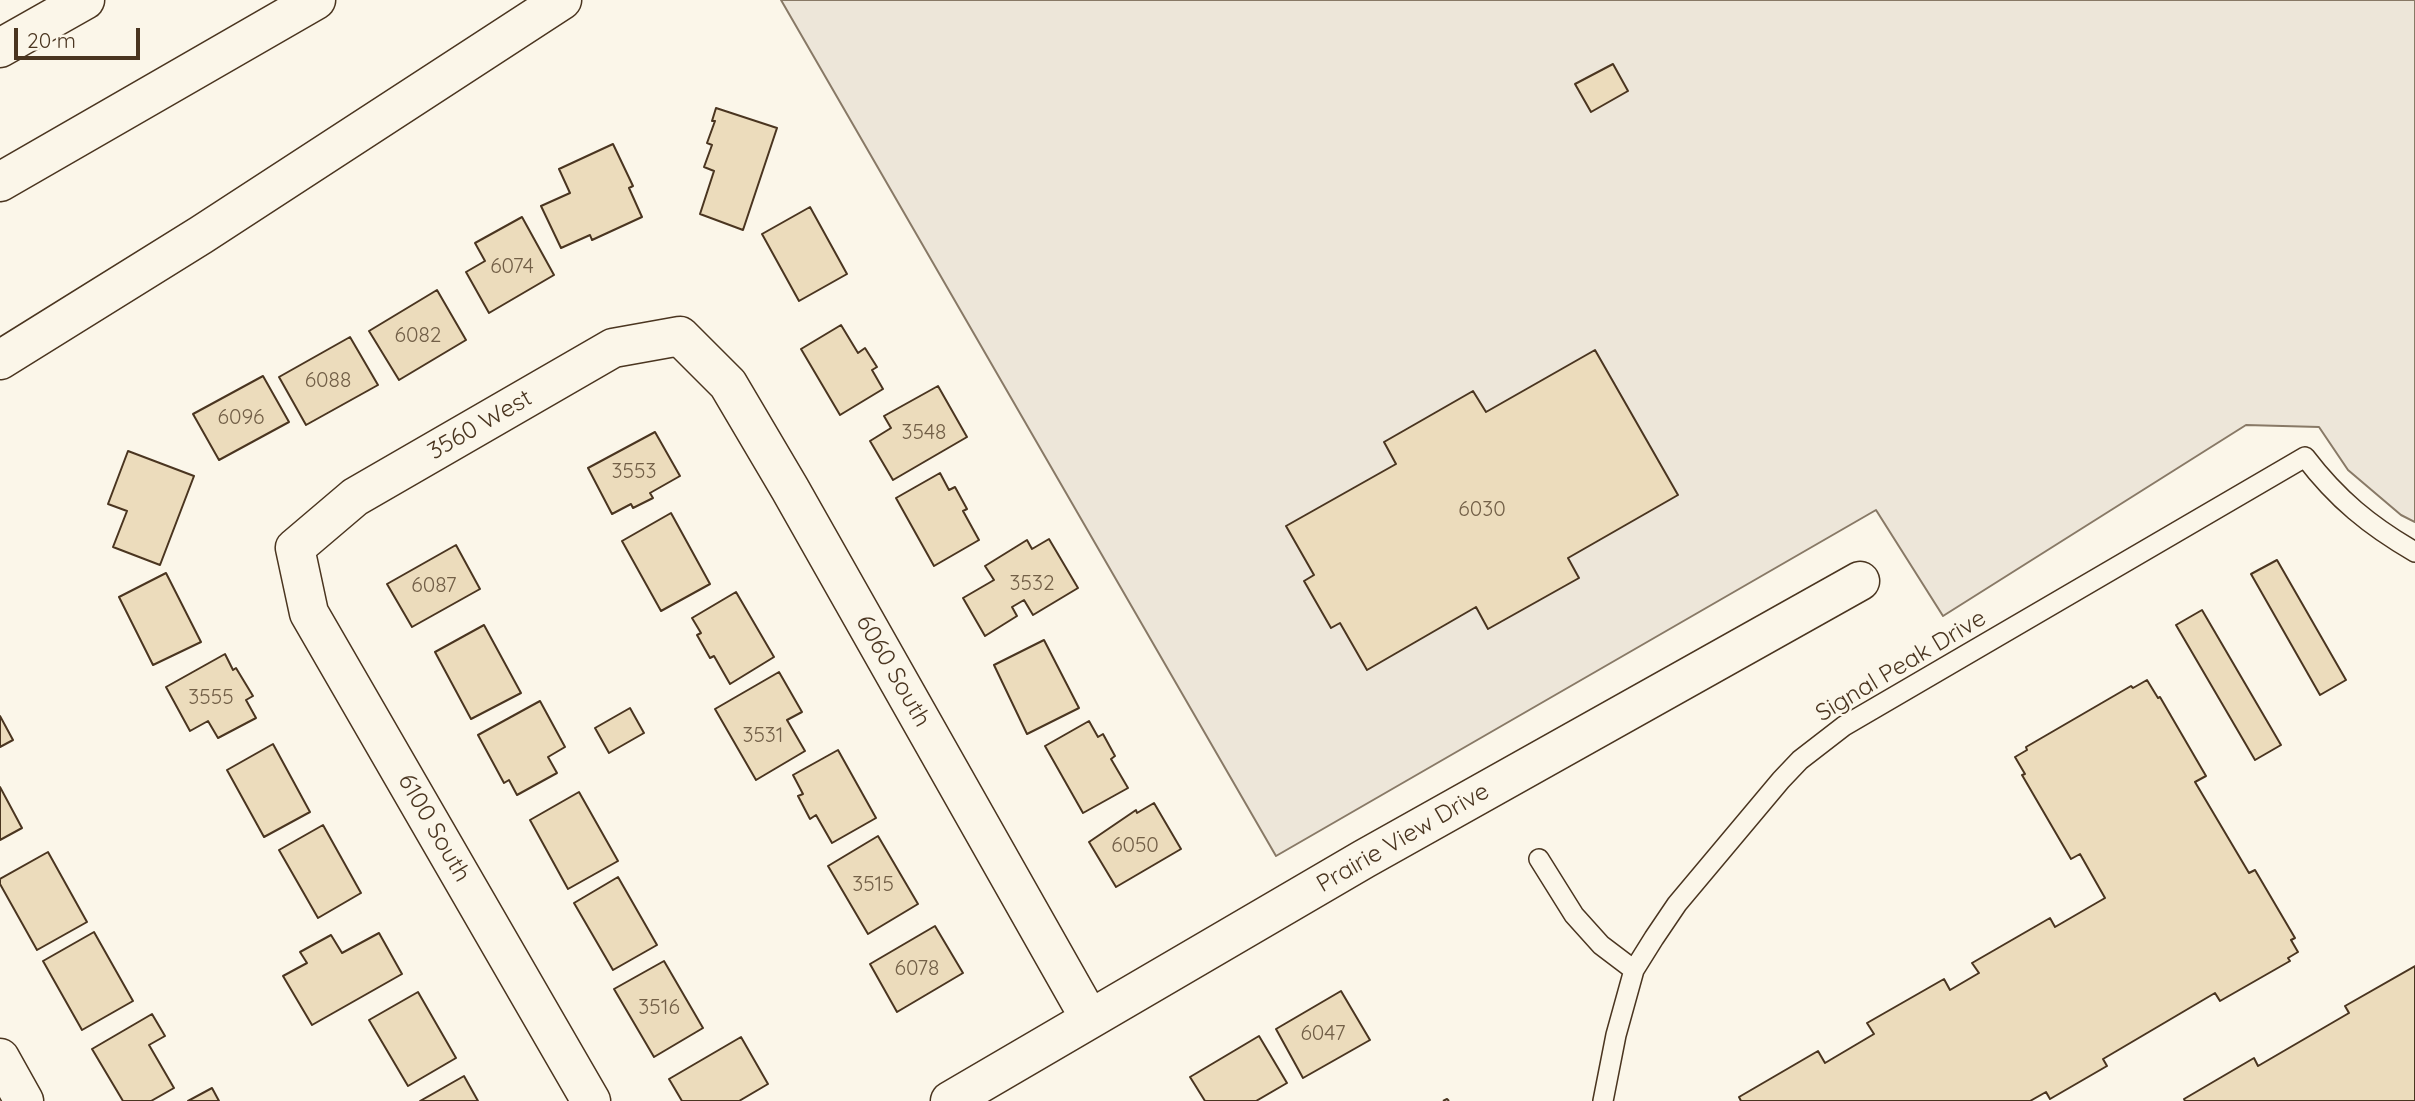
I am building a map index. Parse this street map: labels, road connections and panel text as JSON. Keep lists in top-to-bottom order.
{
  "streets": {
    "main road": [
      "3560 West",
      "6060 South",
      "6100 South",
      "Prairie View Drive"
    ],
    "lane": ["Signal Peak Drive"]
  },
  "crossings": [
    ["3560 West", "6060 South"],
    ["3560 West", "6100 South"],
    ["6060 South", "Prairie View Drive"]
  ],
  "house_numbers": [
    "6074",
    "6082",
    "6088",
    "6096",
    "3548",
    "3553",
    "6030",
    "3532",
    "6087",
    "3555",
    "3531",
    "6050",
    "3515",
    "6078",
    "3516",
    "6047"
  ],
  "scale_bar": "20 m"
}
